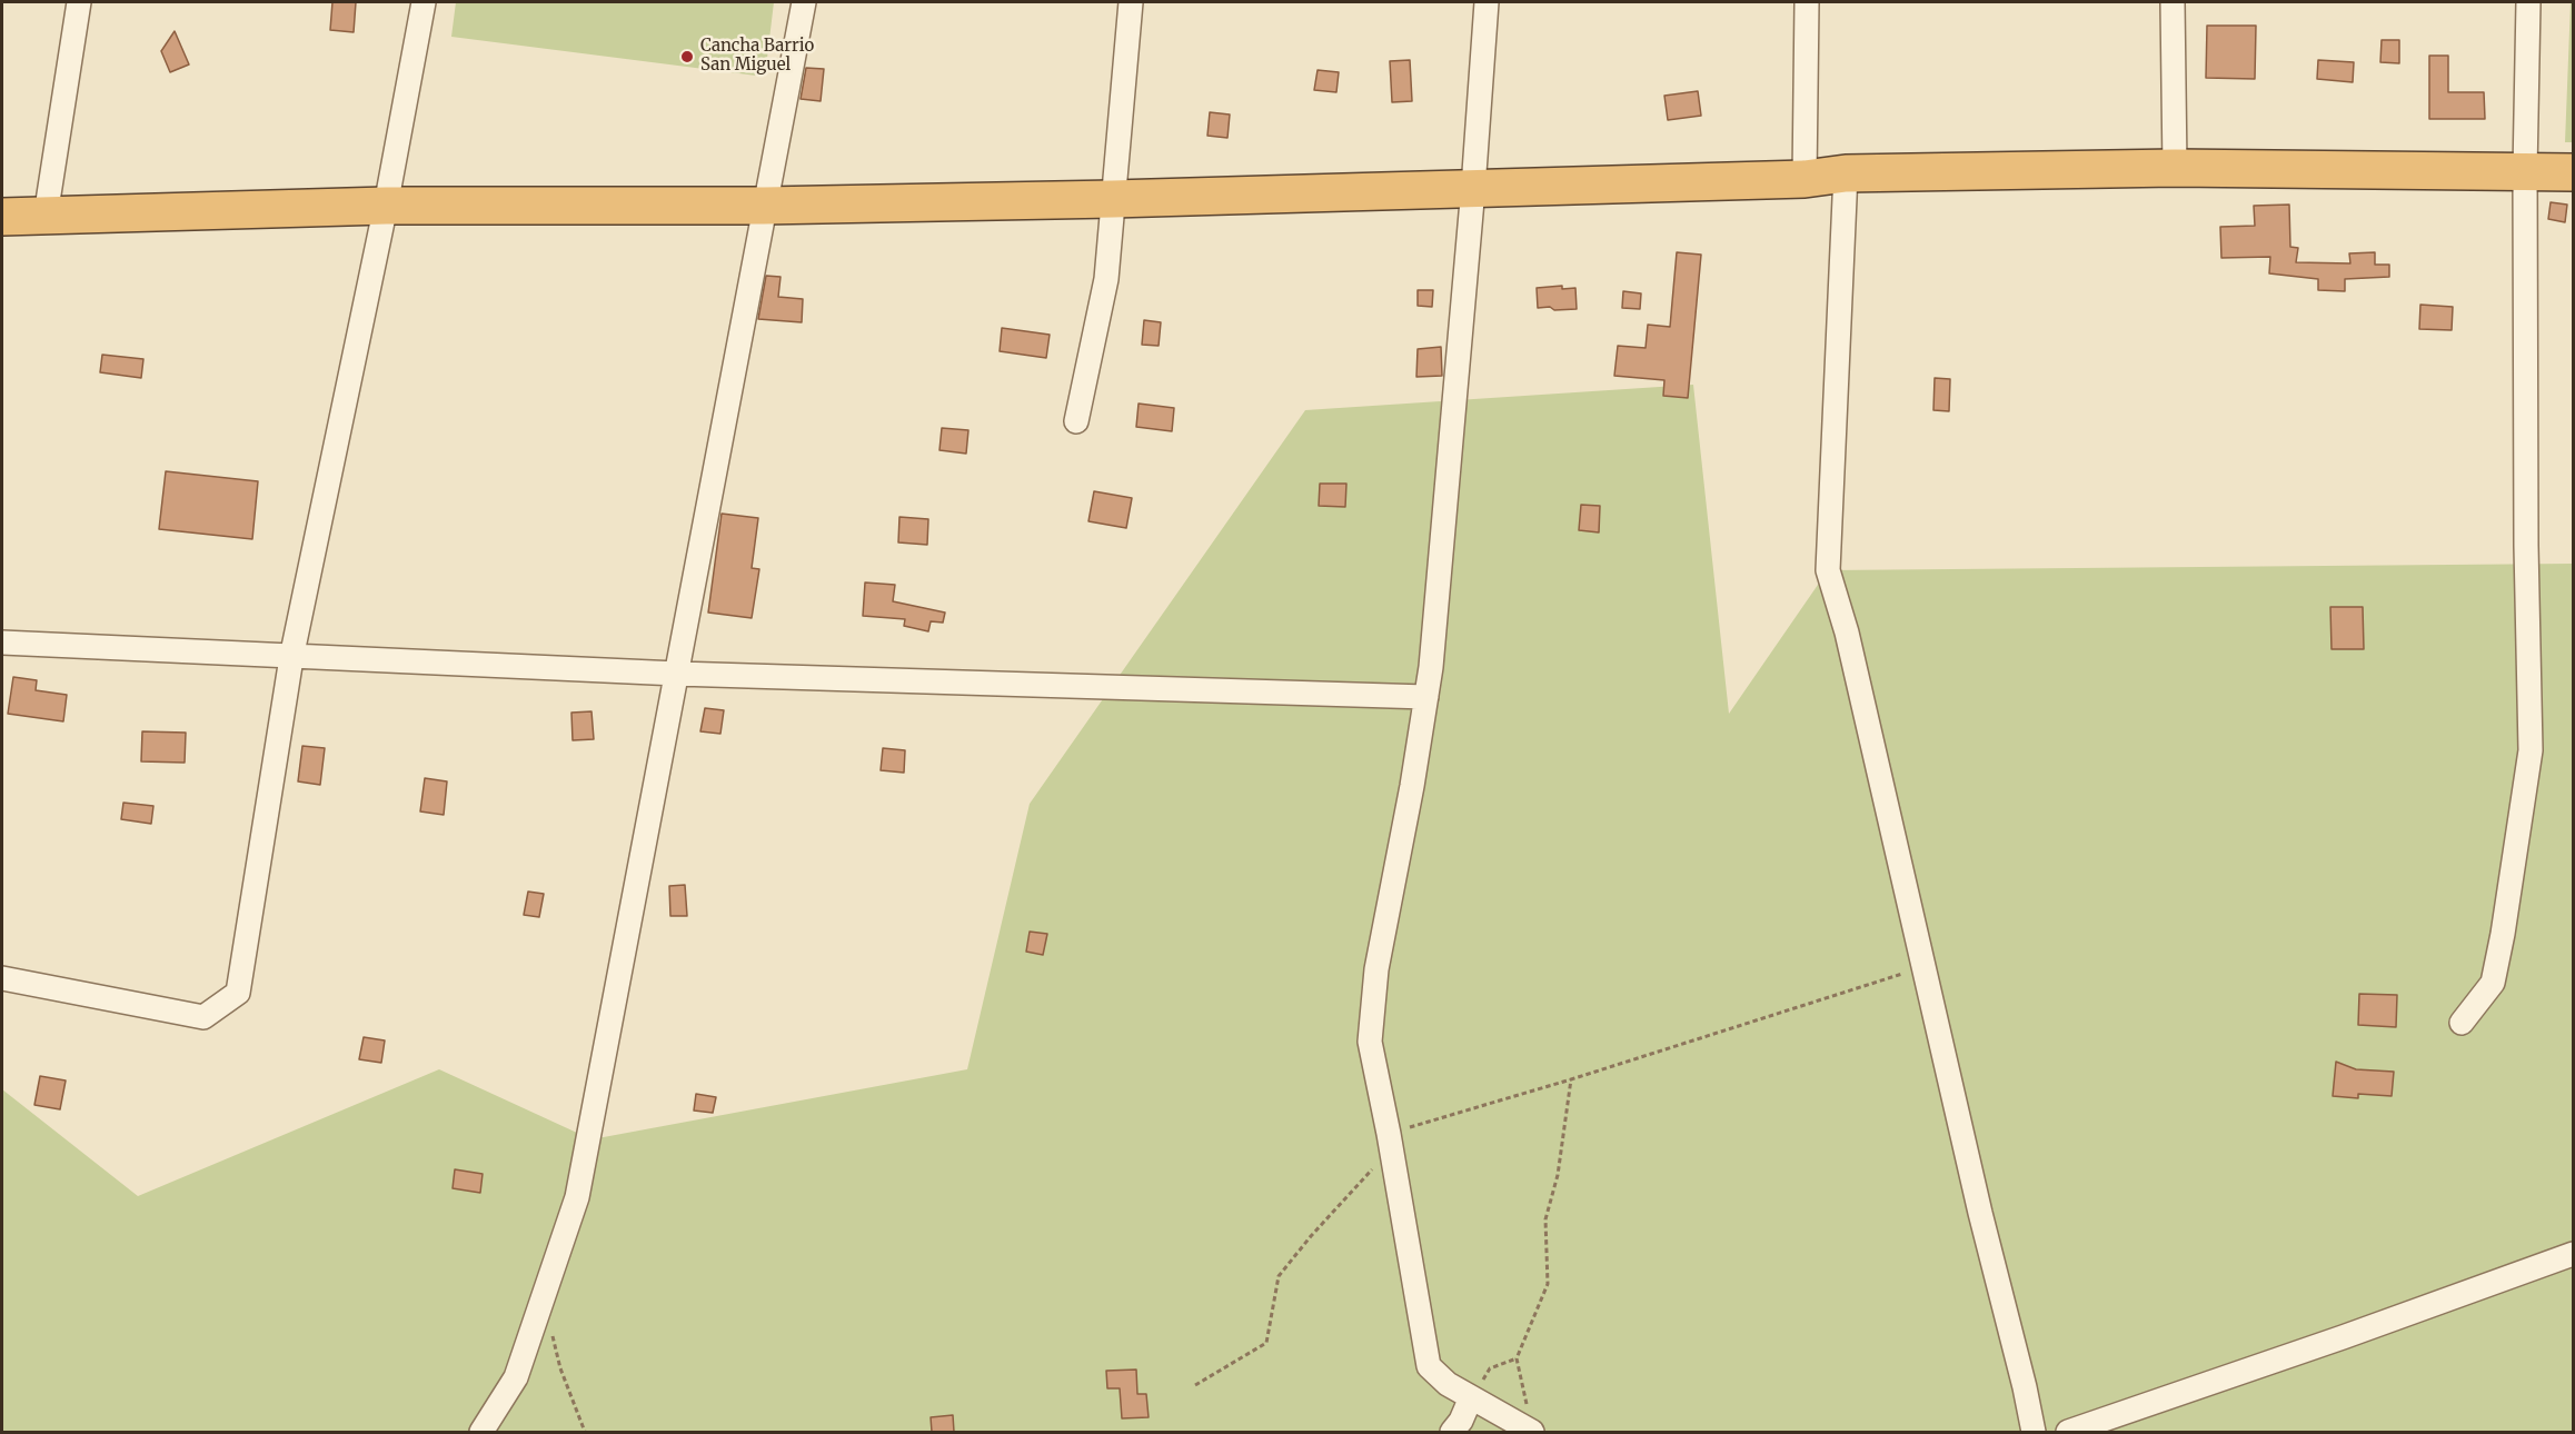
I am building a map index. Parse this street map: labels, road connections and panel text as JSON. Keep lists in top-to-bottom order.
{
  "places": ["Cancha Barrio San Miguel"]
}
